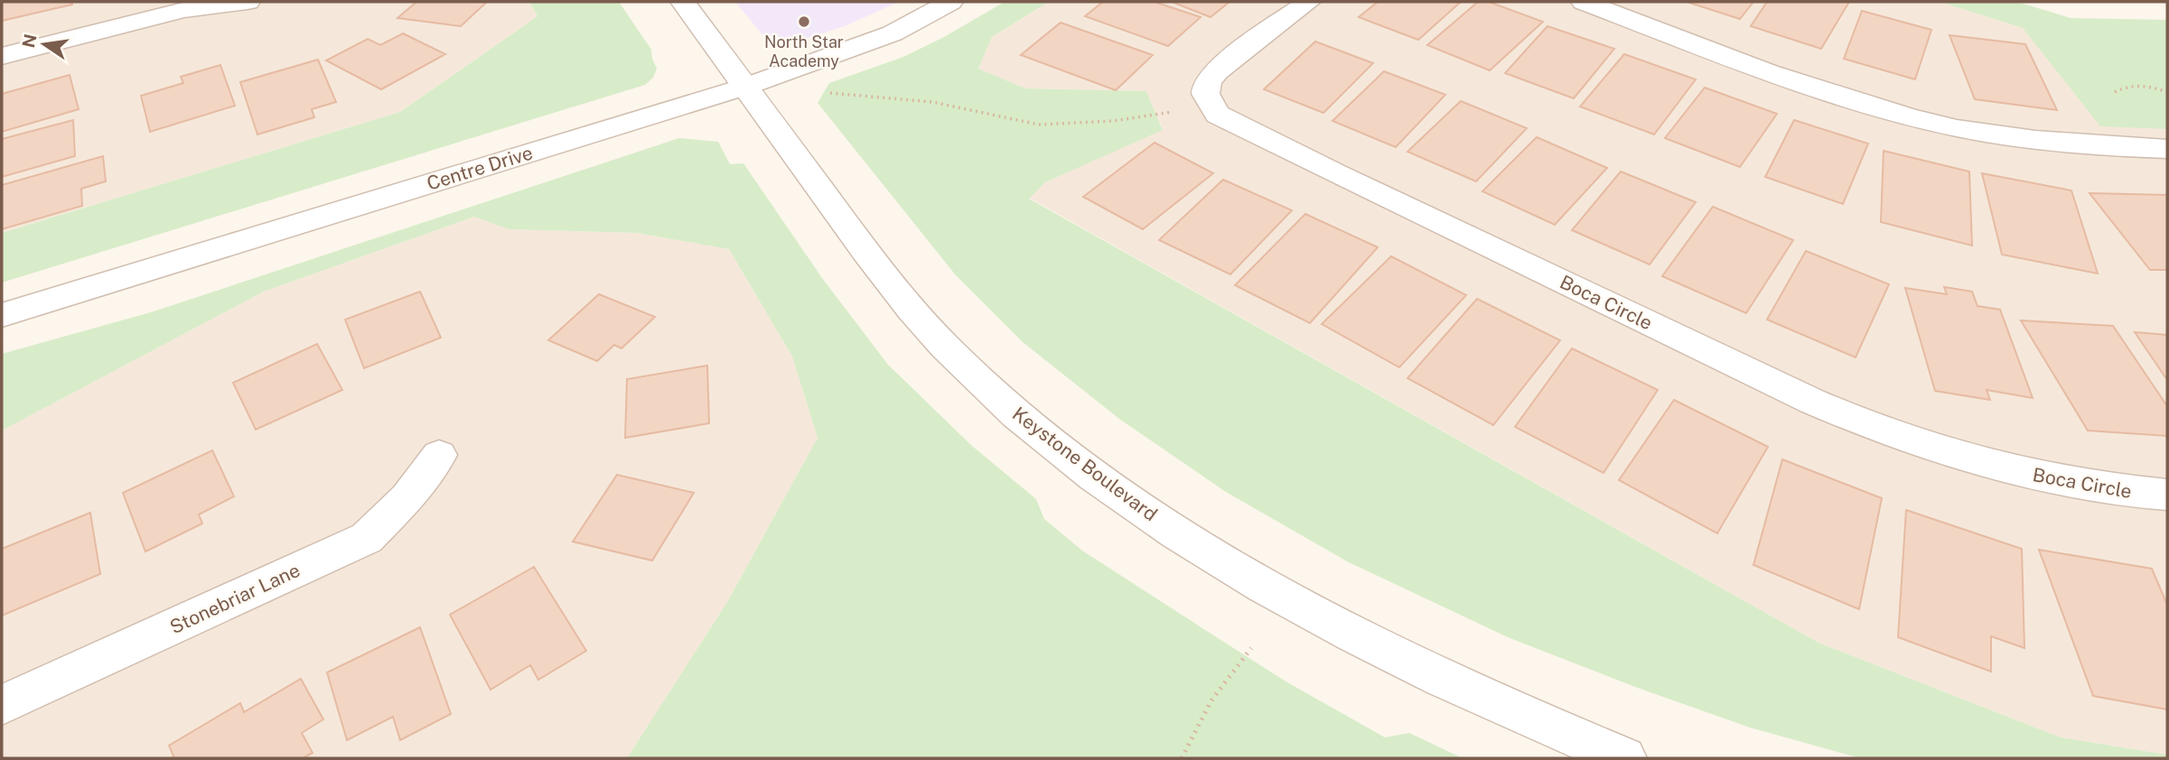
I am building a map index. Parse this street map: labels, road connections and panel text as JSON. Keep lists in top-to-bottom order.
{
  "streets": {
    "street": [
      "Centre Drive",
      "Boca Circle",
      "Keystone Boulevard",
      "Stonebriar Lane"
    ]
  },
  "crossings": [
    ["Centre Drive", "Keystone Boulevard"]
  ],
  "places": ["North Star Academy"],
  "north": "left"
}
